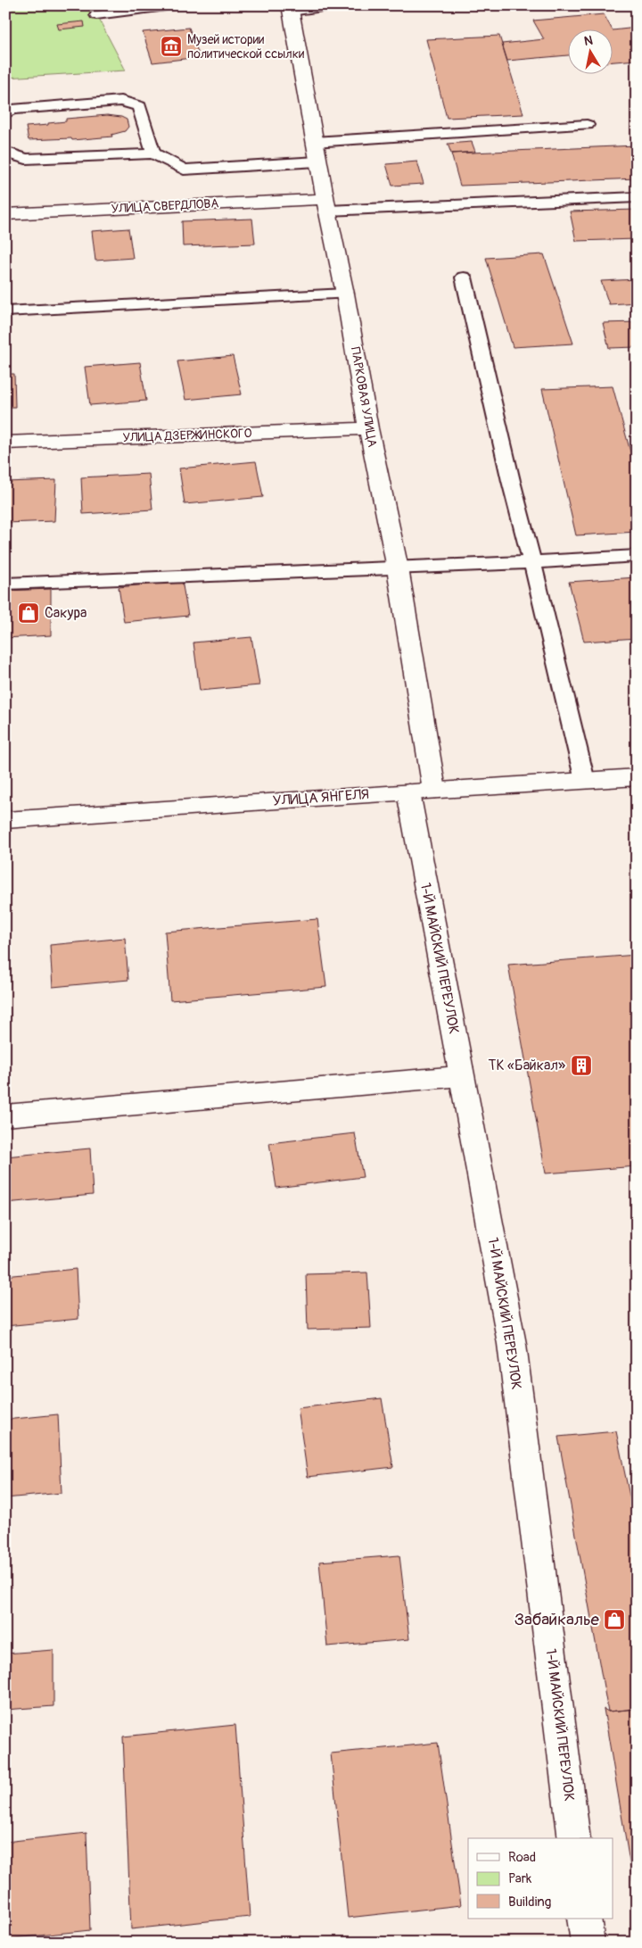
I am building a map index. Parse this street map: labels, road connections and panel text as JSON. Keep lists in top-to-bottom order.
{
  "streets": {
    "street": [
      "УЛИЦА СВЕРДЛОВА",
      "ПАРКОВАЯ УЛИЦА",
      "УЛИЦА ДЗЕРЖИНСКОГО",
      "УЛИЦА ЯНГЕЛЯ",
      "1-Й МАЙСКИЙ ПЕРЕУЛОК"
    ]
  },
  "crossings": [
    ["УЛИЦА СВЕРДЛОВА", "ПАРКОВАЯ УЛИЦА"],
    ["ПАРКОВАЯ УЛИЦА", "УЛИЦА ДЗЕРЖИНСКОГО"],
    ["ПАРКОВАЯ УЛИЦА", "УЛИЦА ЯНГЕЛЯ"],
    ["ПАРКОВАЯ УЛИЦА", "1-Й МАЙСКИЙ ПЕРЕУЛОК"],
    ["УЛИЦА ЯНГЕЛЯ", "1-Й МАЙСКИЙ ПЕРЕУЛОК"]
  ],
  "places": {
    "museum": ["Музей истории политической ссылки"],
    "shop": ["Сакура", "Забайкалье"],
    "building": ["ТК «Байкал»"]
  },
  "legend": ["Road", "Park", "Building"],
  "north": "top"
}
